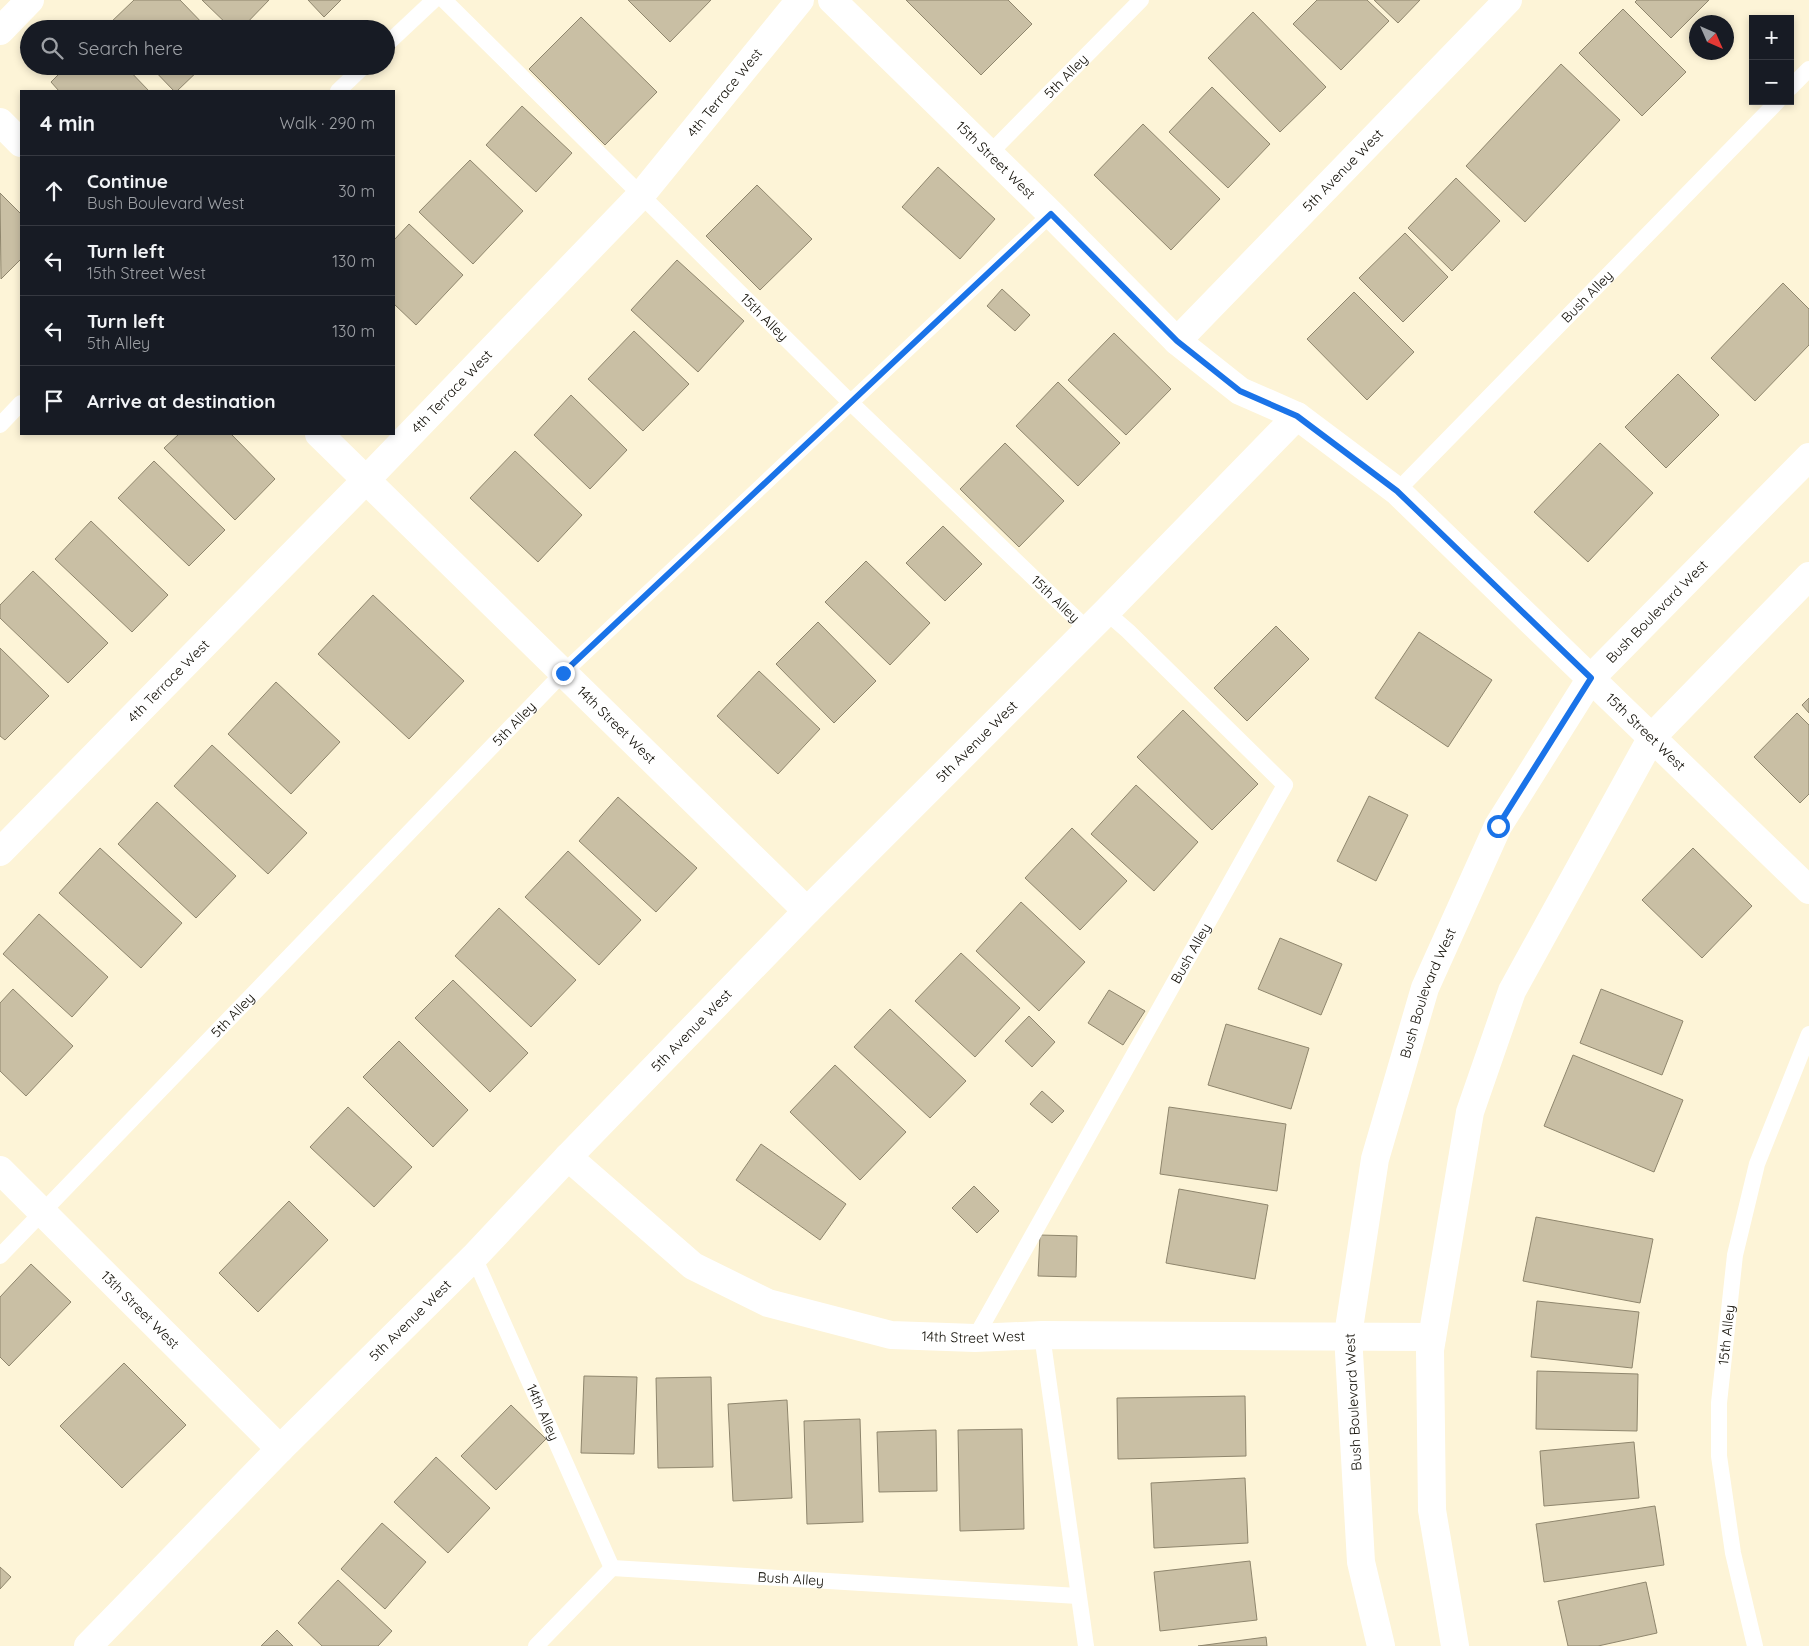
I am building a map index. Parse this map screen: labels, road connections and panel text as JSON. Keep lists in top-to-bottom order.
{
  "streets": {
    "street": [
      "4th Terrace West",
      "15th Street West",
      "5th Avenue West",
      "Bush Boulevard West",
      "14th Street West",
      "13th Street West"
    ],
    "lane": [
      "5th Alley",
      "Bush Alley",
      "15th Alley",
      "14th Alley"
    ]
  },
  "crossings": [
    ["5th Alley", "15th Street West"],
    ["5th Alley", "15th Alley"],
    ["5th Alley", "14th Street West"],
    ["5th Alley", "13th Street West"],
    ["4th Terrace West", "15th Alley"],
    ["4th Terrace West", "14th Street West"],
    ["15th Street West", "5th Avenue West"],
    ["15th Street West", "Bush Alley"],
    ["15th Street West", "Bush Boulevard West"],
    ["5th Avenue West", "Bush Alley"],
    ["5th Avenue West", "15th Alley"],
    ["5th Avenue West", "14th Street West"],
    ["5th Avenue West", "13th Street West"],
    ["5th Avenue West", "14th Alley"],
    ["Bush Alley", "15th Alley"],
    ["Bush Alley", "14th Street West"],
    ["Bush Alley", "14th Alley"],
    ["Bush Boulevard West", "14th Street West"]
  ],
  "north": "bottom right",
  "page": {
    "map_buttons": ["+", "−"],
    "search": "Search here",
    "heading": ["4 min", "Walk · 290 m"],
    "list": [
      ["Continue", "Bush Boulevard West", "30 m"],
      ["Turn left", "15th Street West", "130 m"],
      ["Turn left", "5th Alley", "130 m"],
      "Arrive at destination"
    ]
  }
}
